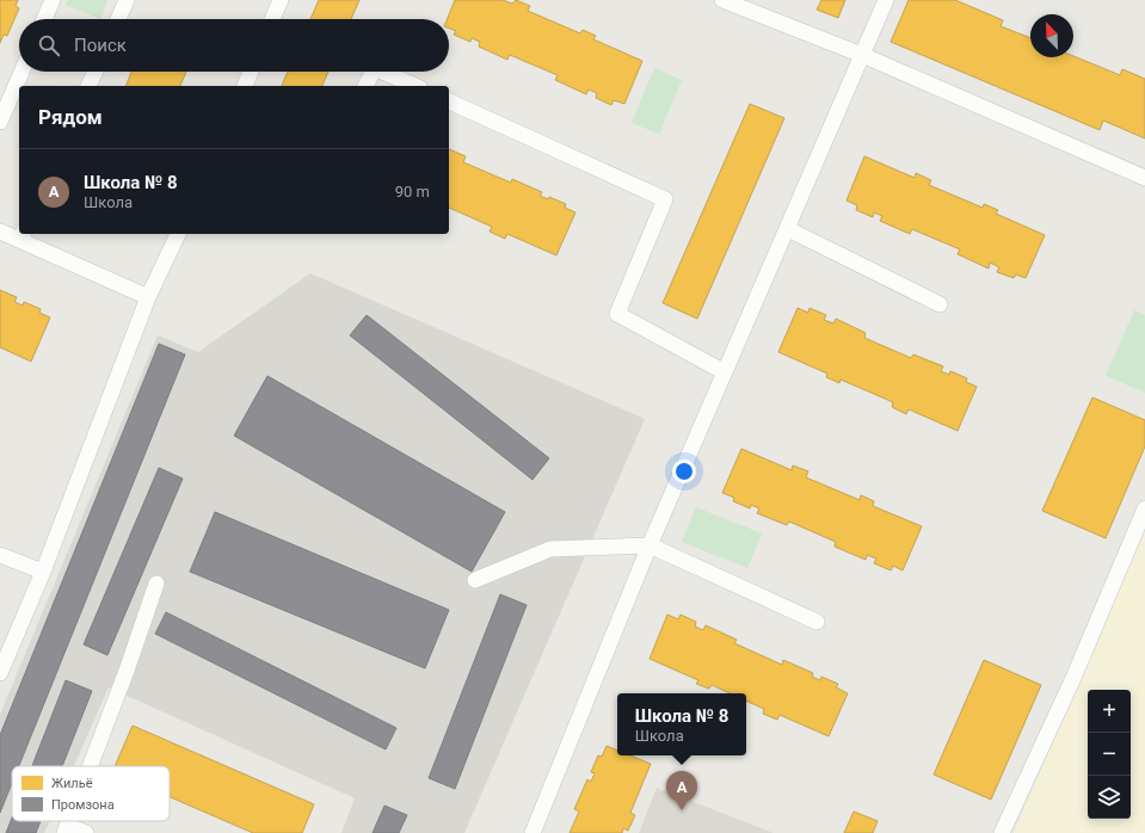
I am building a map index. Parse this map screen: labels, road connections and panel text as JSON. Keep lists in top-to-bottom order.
{
  "legend": ["Жильё", "Промзона"],
  "north": "top left",
  "page": {
    "search": "Поиск",
    "heading": "Рядом",
    "list": [
      {
        "mark": "A",
        "name": "Школа № 8",
        "note": "Школа",
        "value": "90 m"
      }
    ],
    "map_buttons": ["+", "−"],
    "popup": ["Школа № 8", "Школа"],
    "pins": "A"
  }
}
